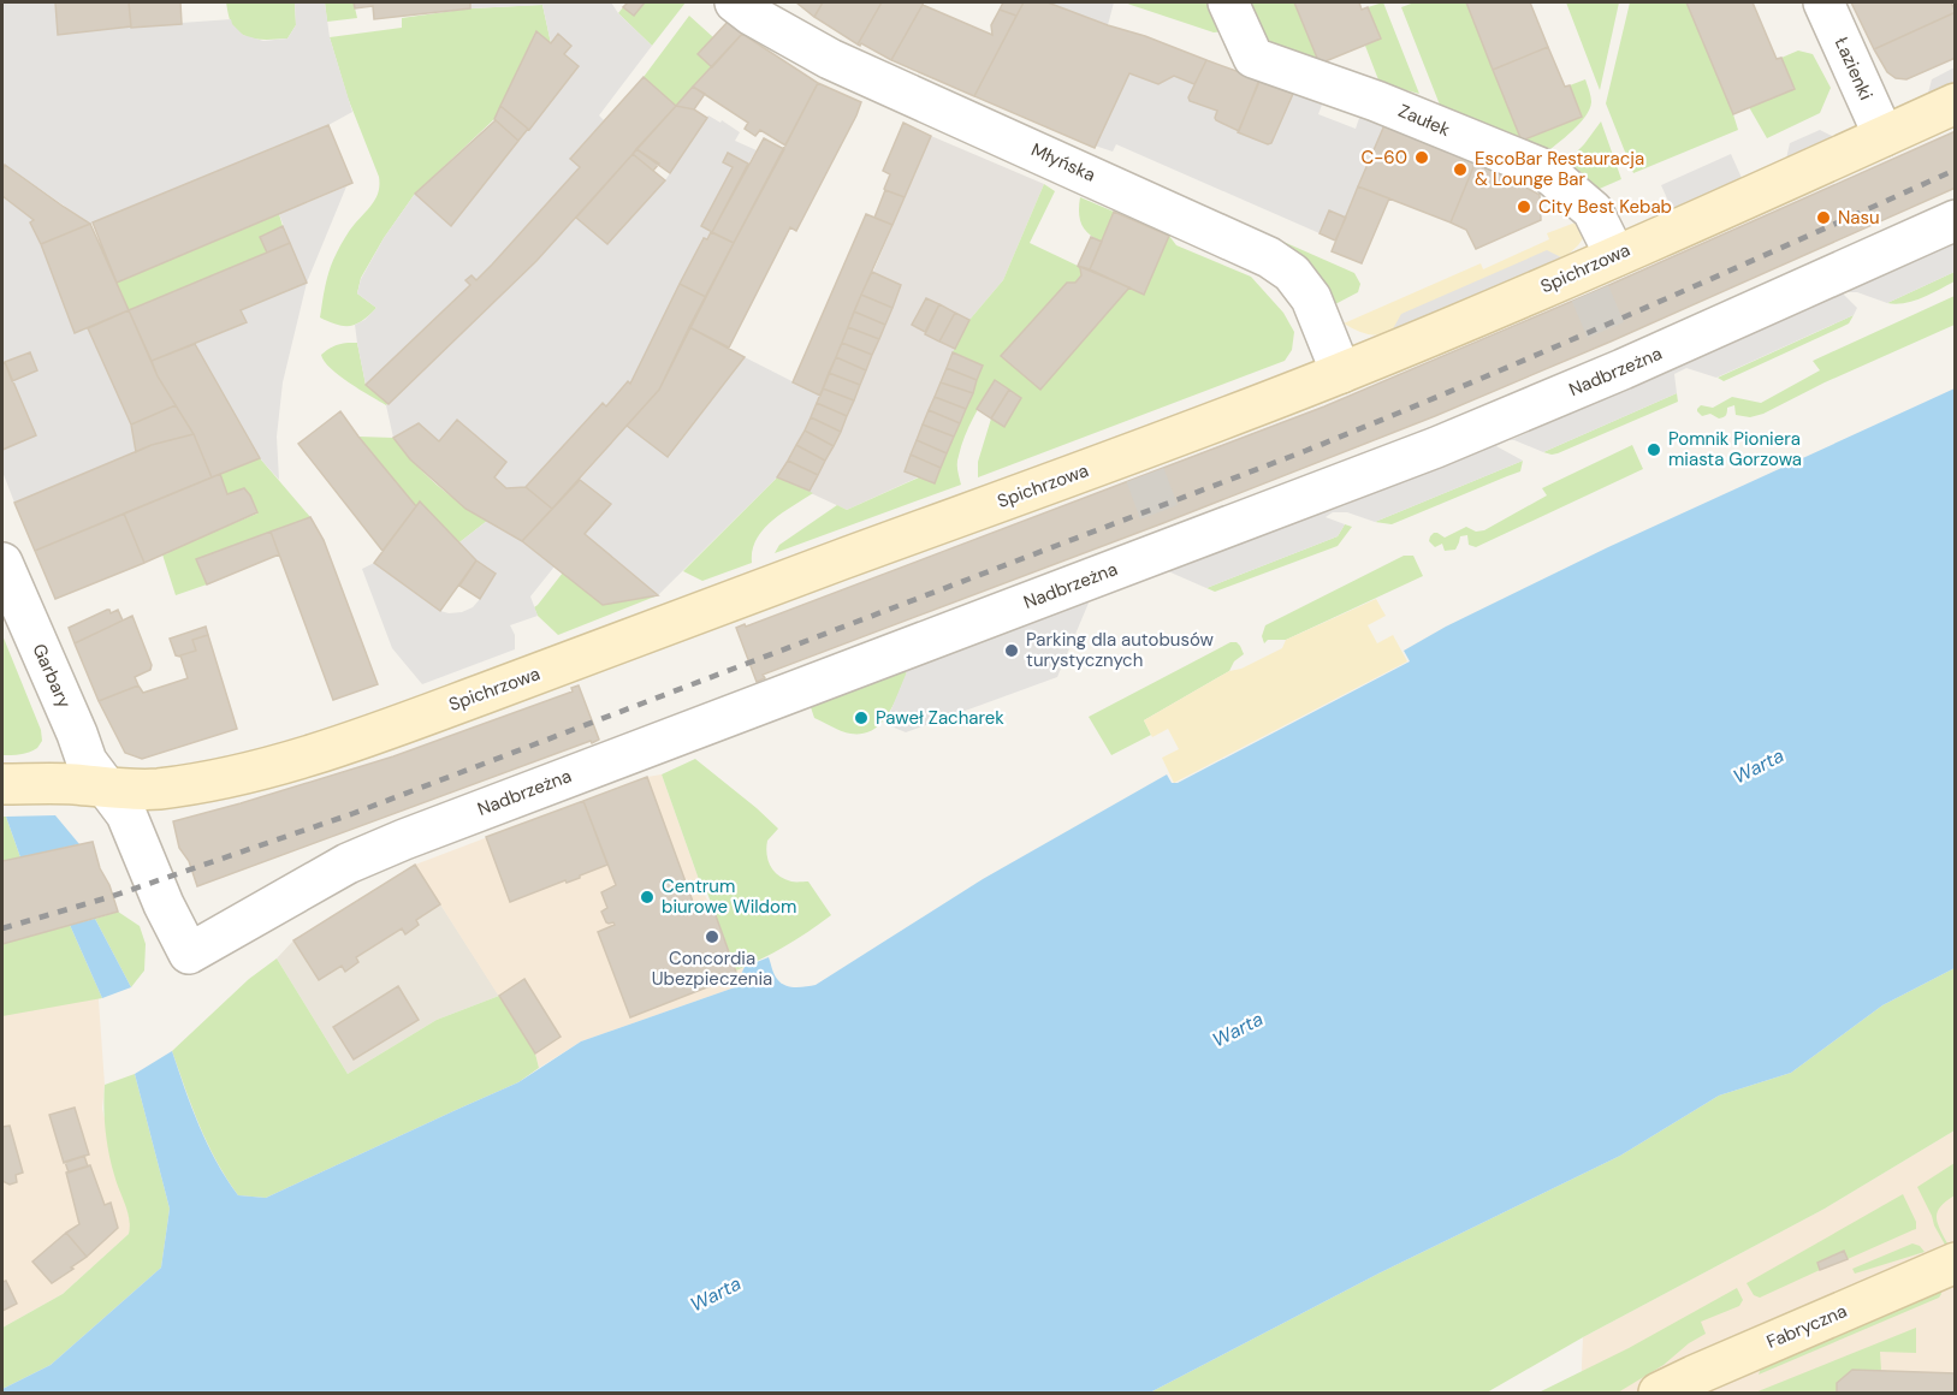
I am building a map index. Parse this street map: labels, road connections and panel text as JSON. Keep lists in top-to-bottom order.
{
  "streets": {
    "street": [
      "Łazienki",
      "Zaułek",
      "Młyńska",
      "Spichrzowa",
      "Nadbrzeżna",
      "Garbary",
      "Fabryczna"
    ]
  },
  "crossings": [
    ["Łazienki", "Spichrzowa"],
    ["Zaułek", "Spichrzowa"],
    ["Młyńska", "Spichrzowa"],
    ["Spichrzowa", "Garbary"],
    ["Nadbrzeżna", "Garbary"]
  ],
  "water": ["Warta"],
  "places": [
    "C-60",
    "EscoBar Restauracja & Lounge Bar",
    "City Best Kebab",
    "Nasu",
    "Pomnik Pioniera miasta Gorzowa",
    "Parking dla autobusów turystycznych",
    "Paweł Zacharek",
    "Centrum biurowe Wildom",
    "Concordia Ubezpieczenia"
  ]
}
